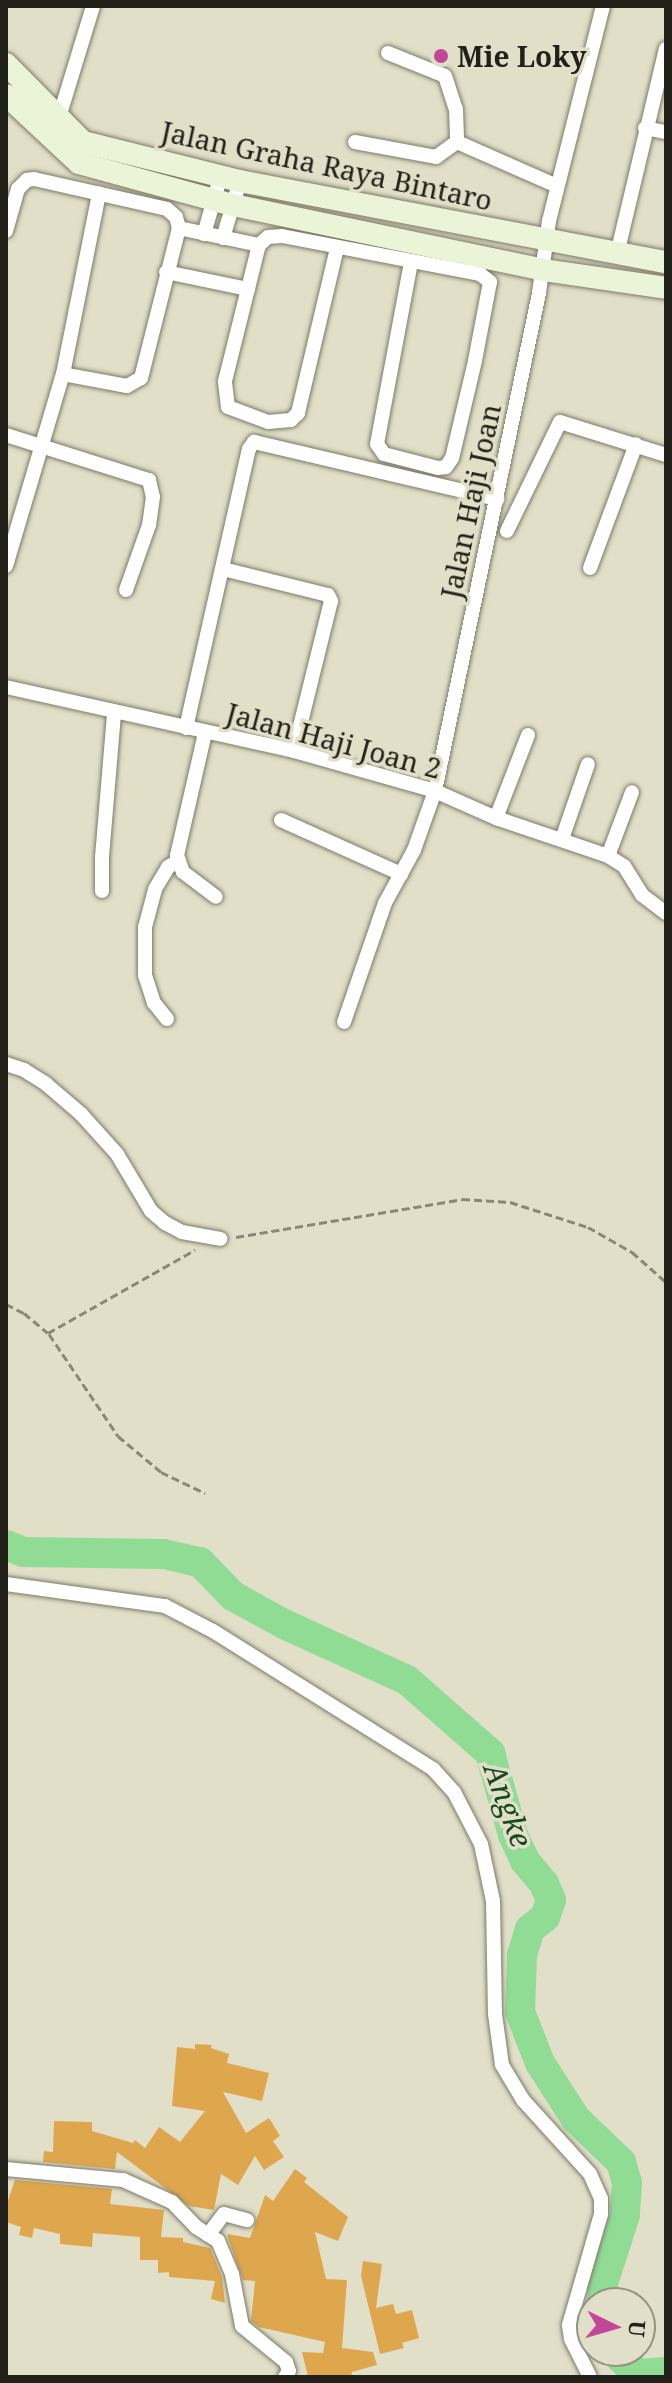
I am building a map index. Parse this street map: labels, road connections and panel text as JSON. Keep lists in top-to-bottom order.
{
  "streets": {
    "main road": ["Jalan Graha Raya Bintaro"],
    "street": ["Jalan Haji Joan", "Jalan Haji Joan 2"]
  },
  "crossings": [
    ["Jalan Graha Raya Bintaro", "Jalan Haji Joan"],
    ["Jalan Haji Joan", "Jalan Haji Joan 2"]
  ],
  "water": ["Angke"],
  "places": ["Mie Loky"],
  "north": "right"
}
